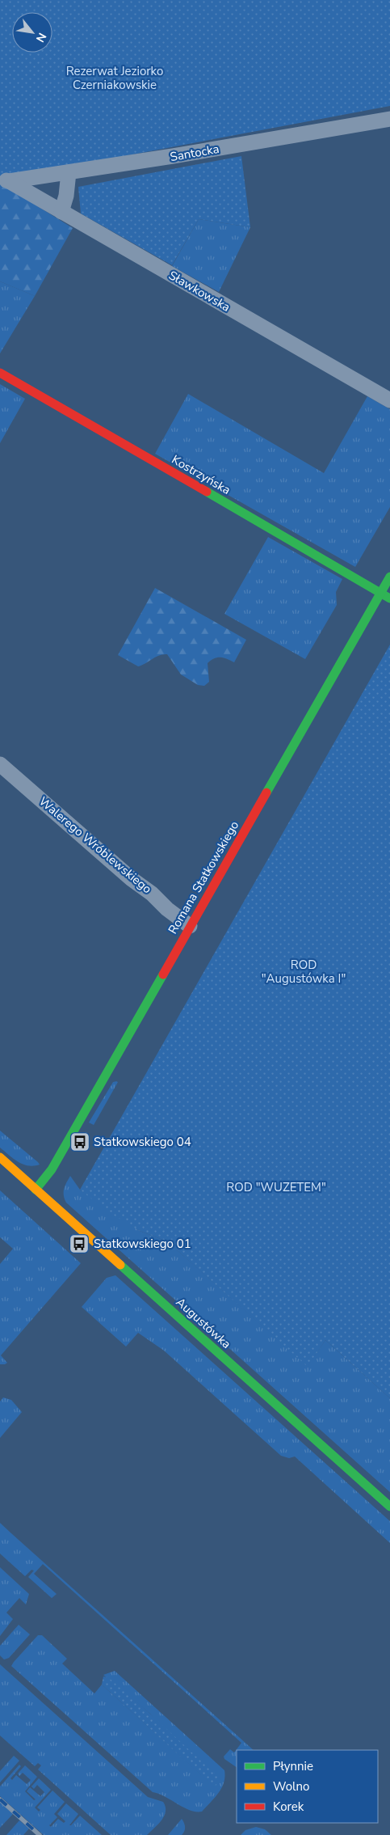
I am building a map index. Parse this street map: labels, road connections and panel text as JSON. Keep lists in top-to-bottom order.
{
  "streets": {
    "street": [
      "Santocka",
      "Sławkowska",
      "Kostrzyńska",
      "Walerego Wróblewskiego",
      "Romana Statkowskiego",
      "Augustówka"
    ]
  },
  "crossings": [
    ["Santocka", "Sławkowska"],
    ["Kostrzyńska", "Romana Statkowskiego"],
    ["Walerego Wróblewskiego", "Romana Statkowskiego"],
    ["Romana Statkowskiego", "Augustówka"]
  ],
  "parks": ["Rezerwat Jeziorko Czerniakowskie", "ROD \"Augustówka I\"", "ROD \"WUZETEM\""],
  "places": {
    "bus stop": ["Statkowskiego 04", "Statkowskiego 01"]
  },
  "legend": ["Płynnie", "Wolno", "Korek"],
  "north": "bottom right"
}
